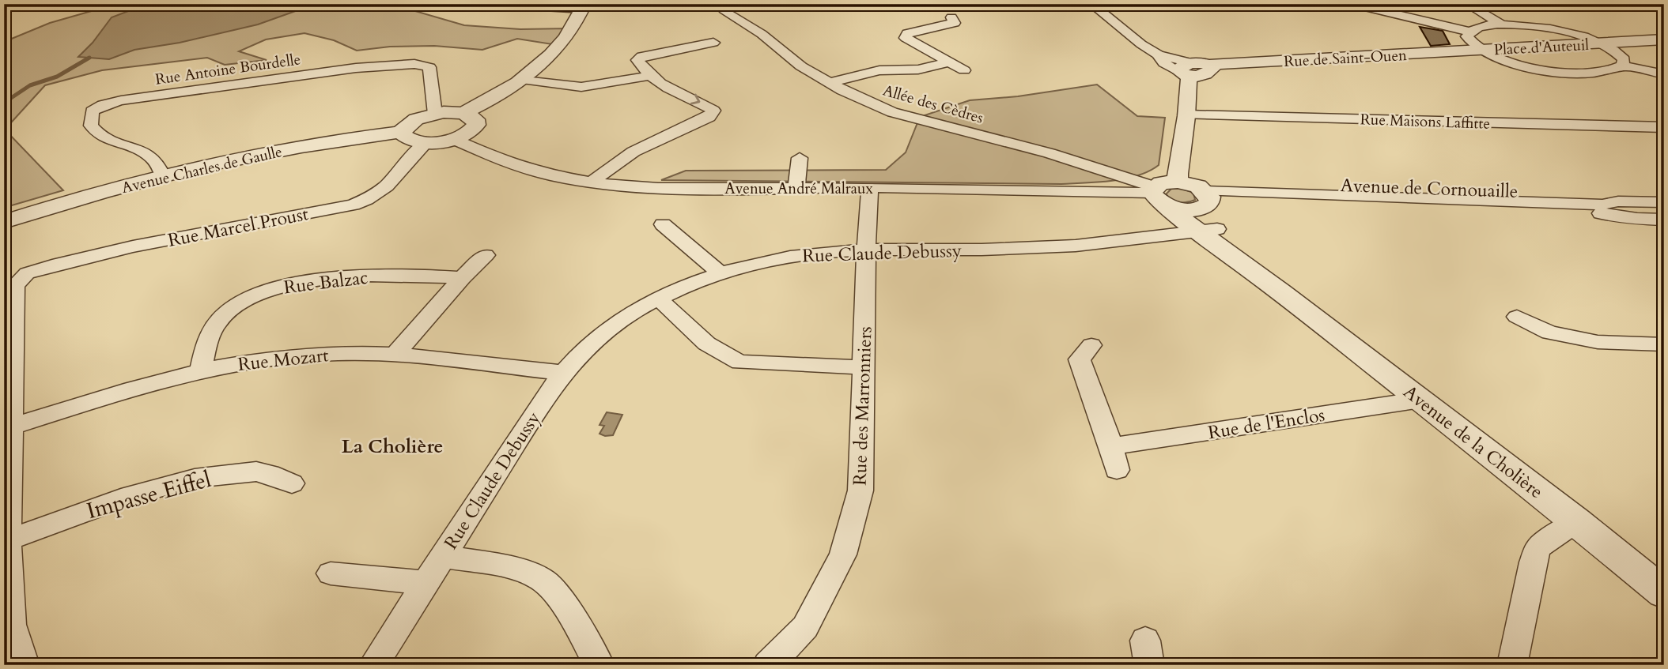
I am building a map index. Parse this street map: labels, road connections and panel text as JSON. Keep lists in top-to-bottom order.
{
  "streets": {
    "street": [
      "Place d'Auteuil",
      "Rue de Saint-Ouen",
      "Rue Antoine Bourdelle",
      "Allée des Cèdres",
      "Rue Maisons Laffitte",
      "Avenue Charles de Gaulle",
      "Avenue André Malraux",
      "Avenue de Cornouaille",
      "Rue Marcel Proust",
      "Rue Claude Debussy",
      "Rue Balzac",
      "Rue Mozart",
      "Rue des Marronniers",
      "Rue de l'Enclos",
      "Avenue de la Cholière",
      "Impasse Eiffel"
    ]
  },
  "crossings": [
    ["Place d'Auteuil", "Rue de Saint-Ouen"],
    ["Rue Antoine Bourdelle", "Avenue Charles de Gaulle"],
    ["Allée des Cèdres", "Avenue André Malraux"],
    ["Allée des Cèdres", "Avenue de la Cholière"],
    ["Avenue André Malraux", "Rue des Marronniers"],
    ["Avenue André Malraux", "Avenue de la Cholière"],
    ["Avenue de Cornouaille", "Avenue de la Cholière"],
    ["Rue Marcel Proust", "Rue Mozart"],
    ["Rue Claude Debussy", "Rue Mozart"],
    ["Rue Claude Debussy", "Rue des Marronniers"],
    ["Rue Claude Debussy", "Avenue de la Cholière"],
    ["Rue Balzac", "Rue Mozart"],
    ["Rue de l'Enclos", "Avenue de la Cholière"]
  ],
  "districts": ["La Cholière"]
}
